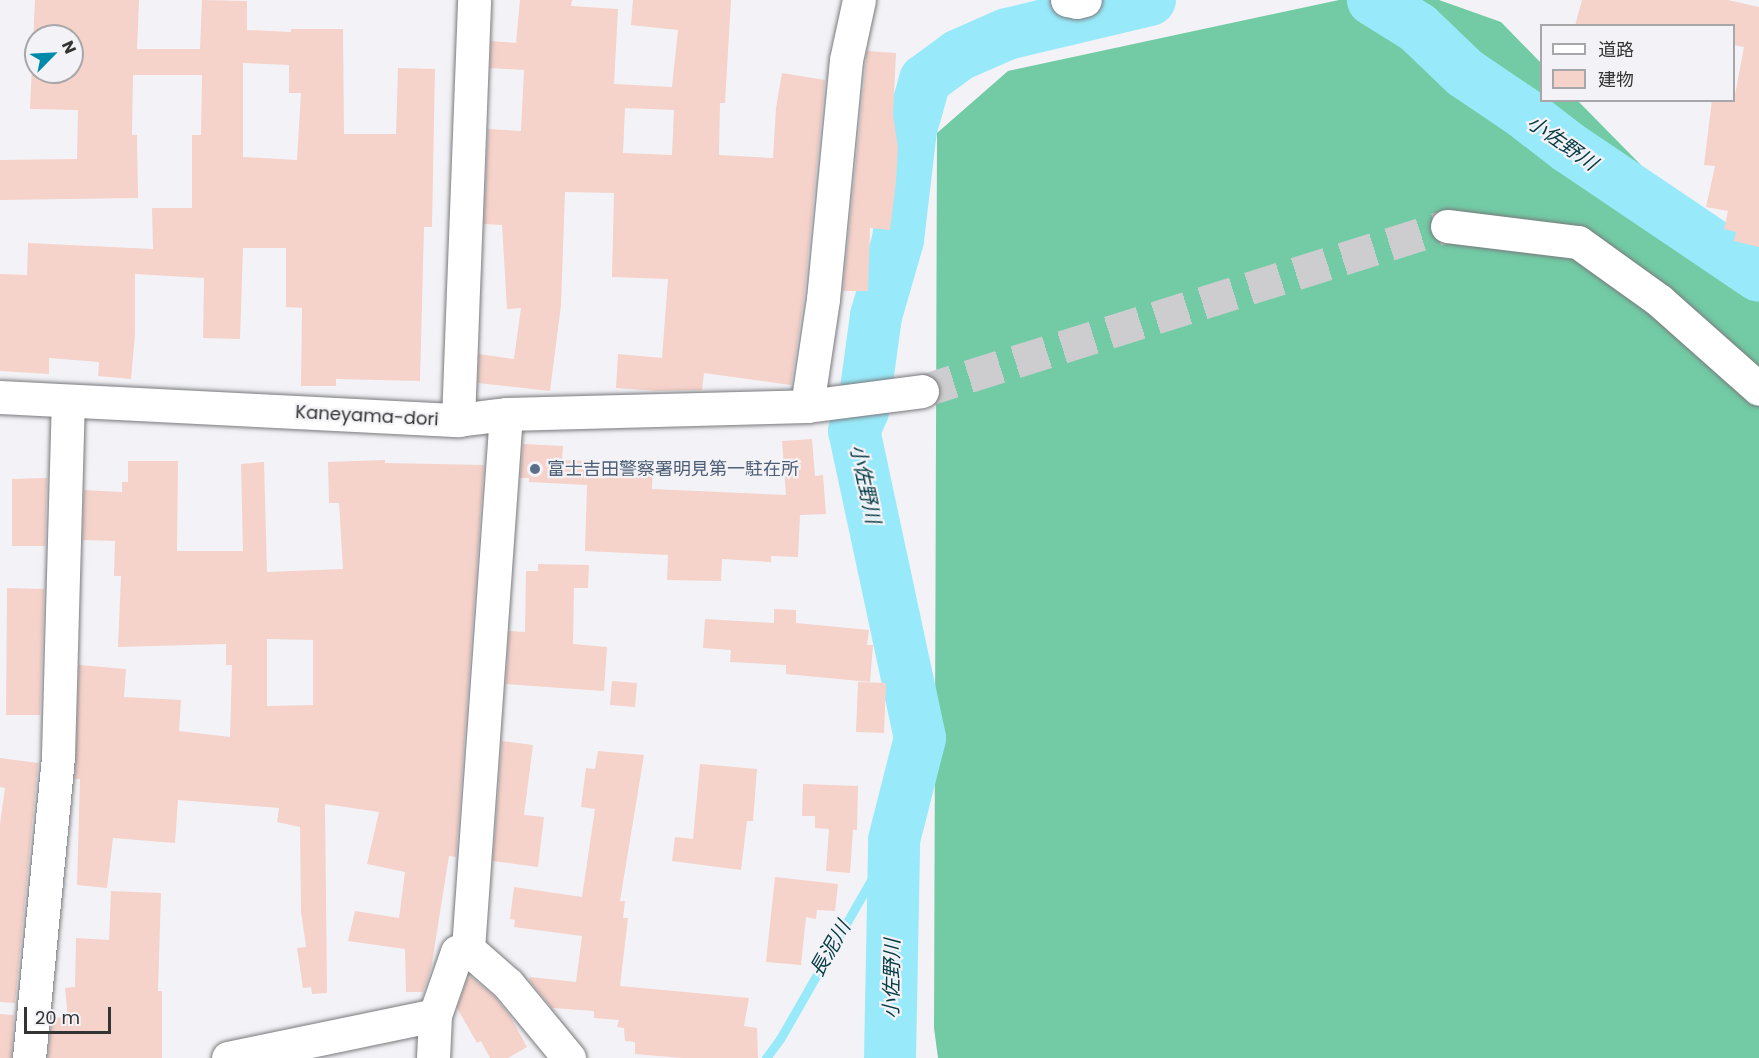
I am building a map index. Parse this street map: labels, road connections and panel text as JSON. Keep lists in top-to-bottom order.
{
  "streets": {
    "street": ["Kaneyama-dori"]
  },
  "water": ["小佐野川", "長泥川"],
  "places": ["富士吉田警察署明見第一駐在所"],
  "legend": ["道路", "建物"],
  "scale_bar": "20 m",
  "north": "top right"
}
